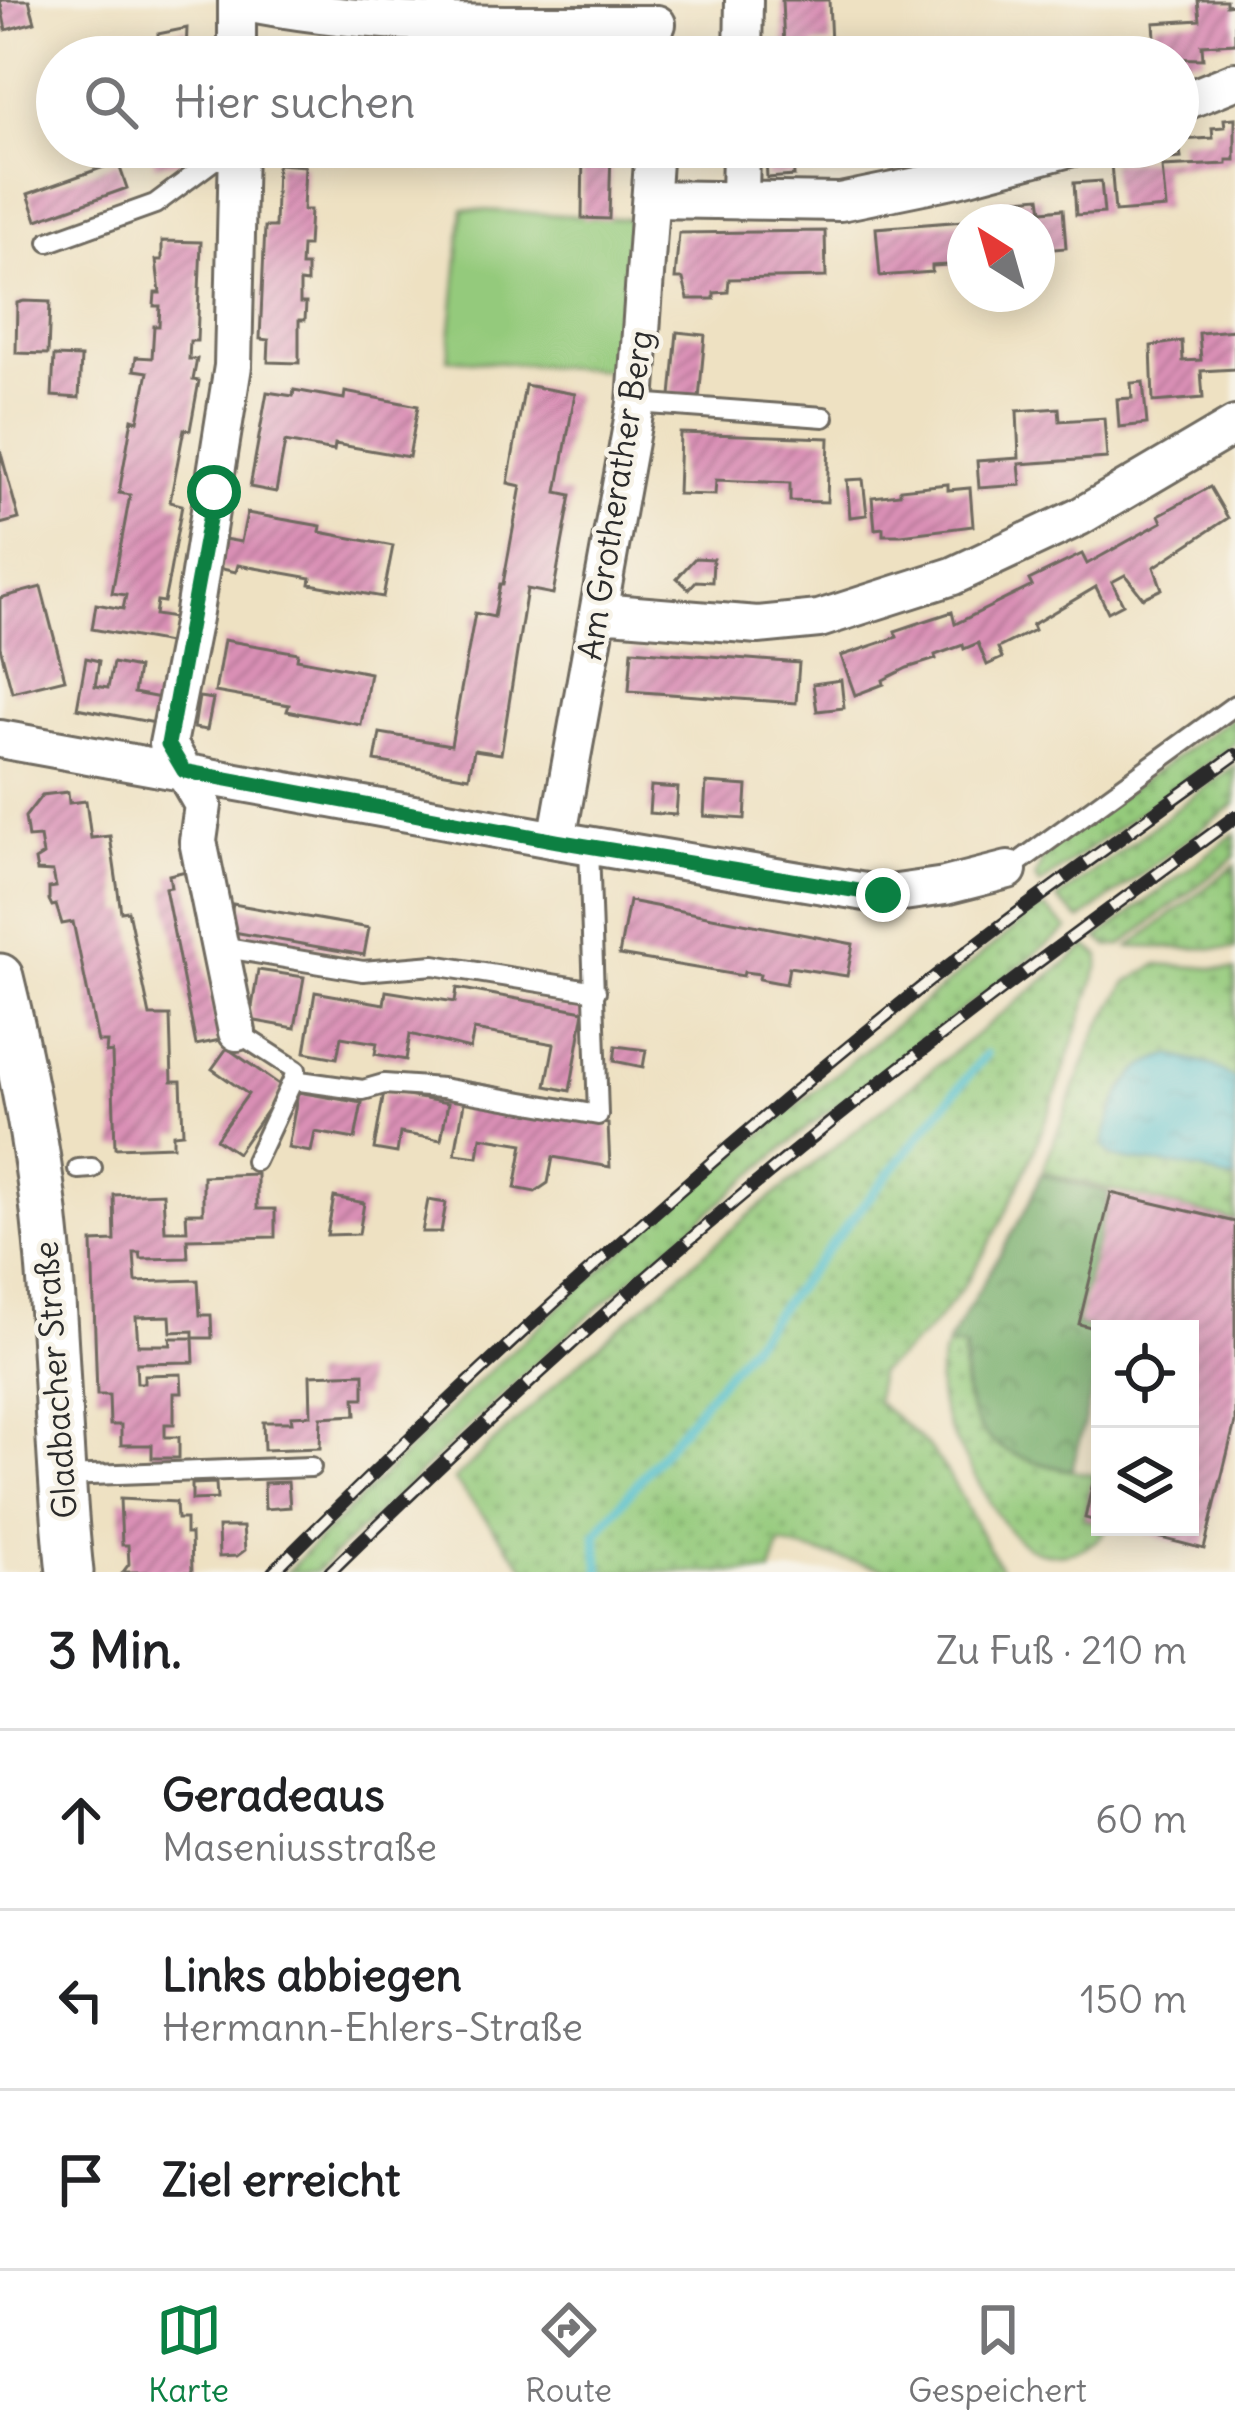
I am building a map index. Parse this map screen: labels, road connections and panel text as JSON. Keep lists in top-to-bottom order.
{
  "streets": {
    "street": ["Am Grotherather Berg", "Gladbacher Straße"]
  },
  "north": "top left",
  "page": {
    "search": "Hier suchen",
    "heading": ["3 Min.", "Zu Fuß · 210 m"],
    "list": [
      ["Geradeaus", "Maseniusstraße", "60 m"],
      ["Links abbiegen", "Hermann-Ehlers-Straße", "150 m"],
      "Ziel erreicht"
    ],
    "nav": ["Karte", "Route", "Gespeichert"]
  }
}
